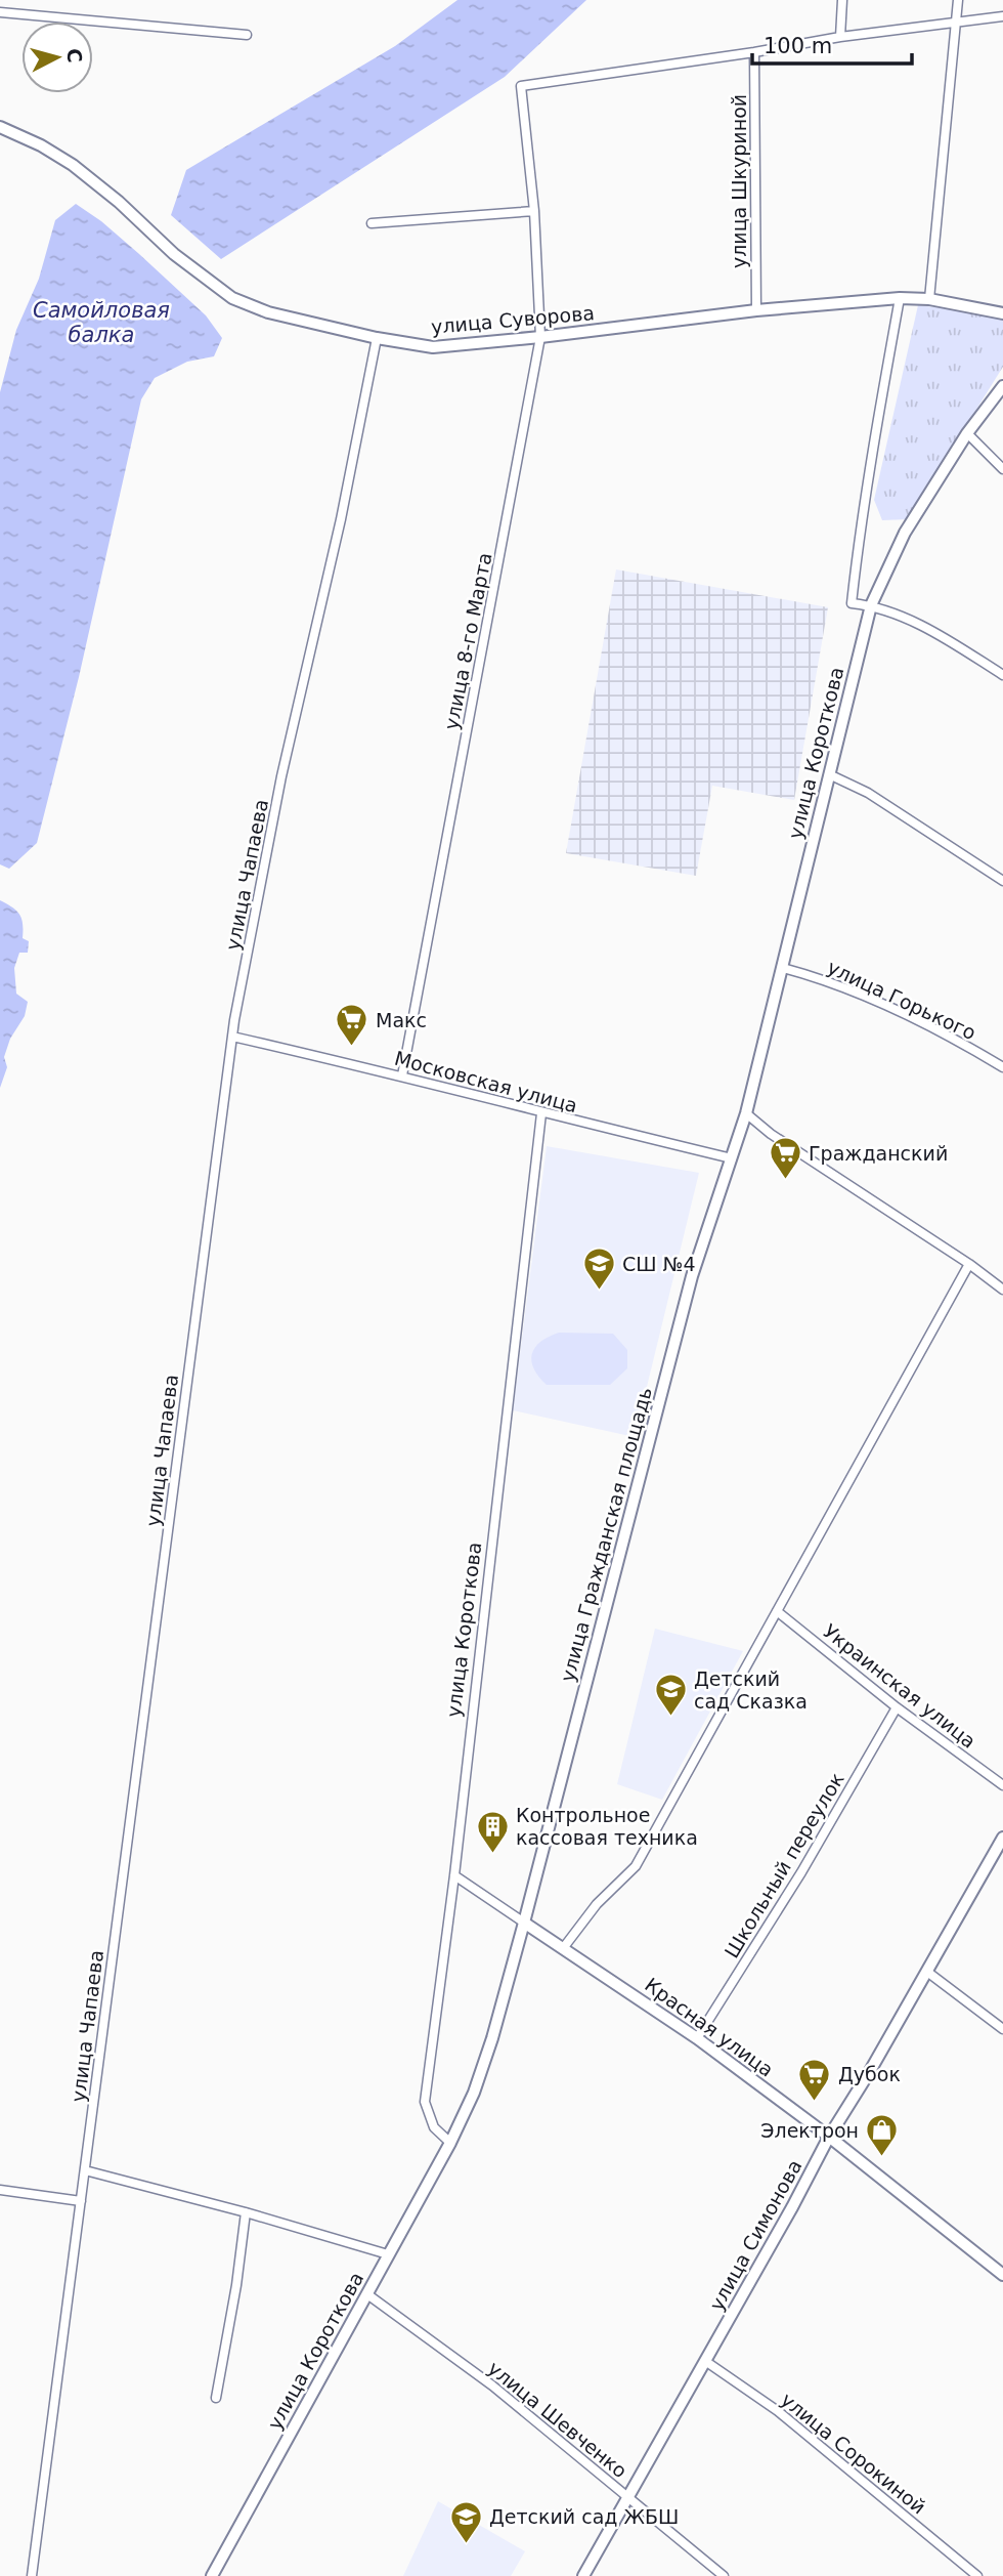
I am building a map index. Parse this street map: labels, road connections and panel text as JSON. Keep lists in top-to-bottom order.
{
  "streets": {
    "street": [
      "улица Шкуриной",
      "улица Суворова",
      "улица 8-го Марта",
      "улица Короткова",
      "улица Чапаева",
      "улица Горького",
      "Московская улица",
      "улица Гражданская площадь",
      "Украинская улица",
      "Школьный переулок",
      "Красная улица",
      "улица Симонова",
      "улица Шевченко",
      "улица Сорокиной"
    ]
  },
  "crossings": [
    ["улица Шкуриной", "улица Суворова"],
    ["улица Шкуриной", "улица 8-го Марта"],
    ["улица Суворова", "улица 8-го Марта"],
    ["улица Суворова", "улица Чапаева"],
    ["улица 8-го Марта", "Московская улица"],
    ["улица Короткова", "улица Горького"],
    ["улица Короткова", "Московская улица"],
    ["улица Короткова", "улица Гражданская площадь"],
    ["улица Короткова", "Красная улица"],
    ["улица Короткова", "улица Шевченко"],
    ["улица Чапаева", "Московская улица"],
    ["Московская улица", "улица Гражданская площадь"],
    ["улица Гражданская площадь", "Красная улица"],
    ["Украинская улица", "Школьный переулок"],
    ["Школьный переулок", "Красная улица"],
    ["Красная улица", "улица Симонова"],
    ["улица Симонова", "улица Шевченко"],
    ["улица Симонова", "улица Сорокиной"]
  ],
  "water": ["Самойловая балка"],
  "places": {
    "supermarket": ["Макс", "Гражданский", "Дубок"],
    "school or university": ["СШ №4", "Детский сад Сказка", "Детский сад ЖБШ"],
    "building": ["Контрольное кассовая техника"],
    "shop": ["Электрон"]
  },
  "scale_bar": "100 m",
  "north": "right"
}
